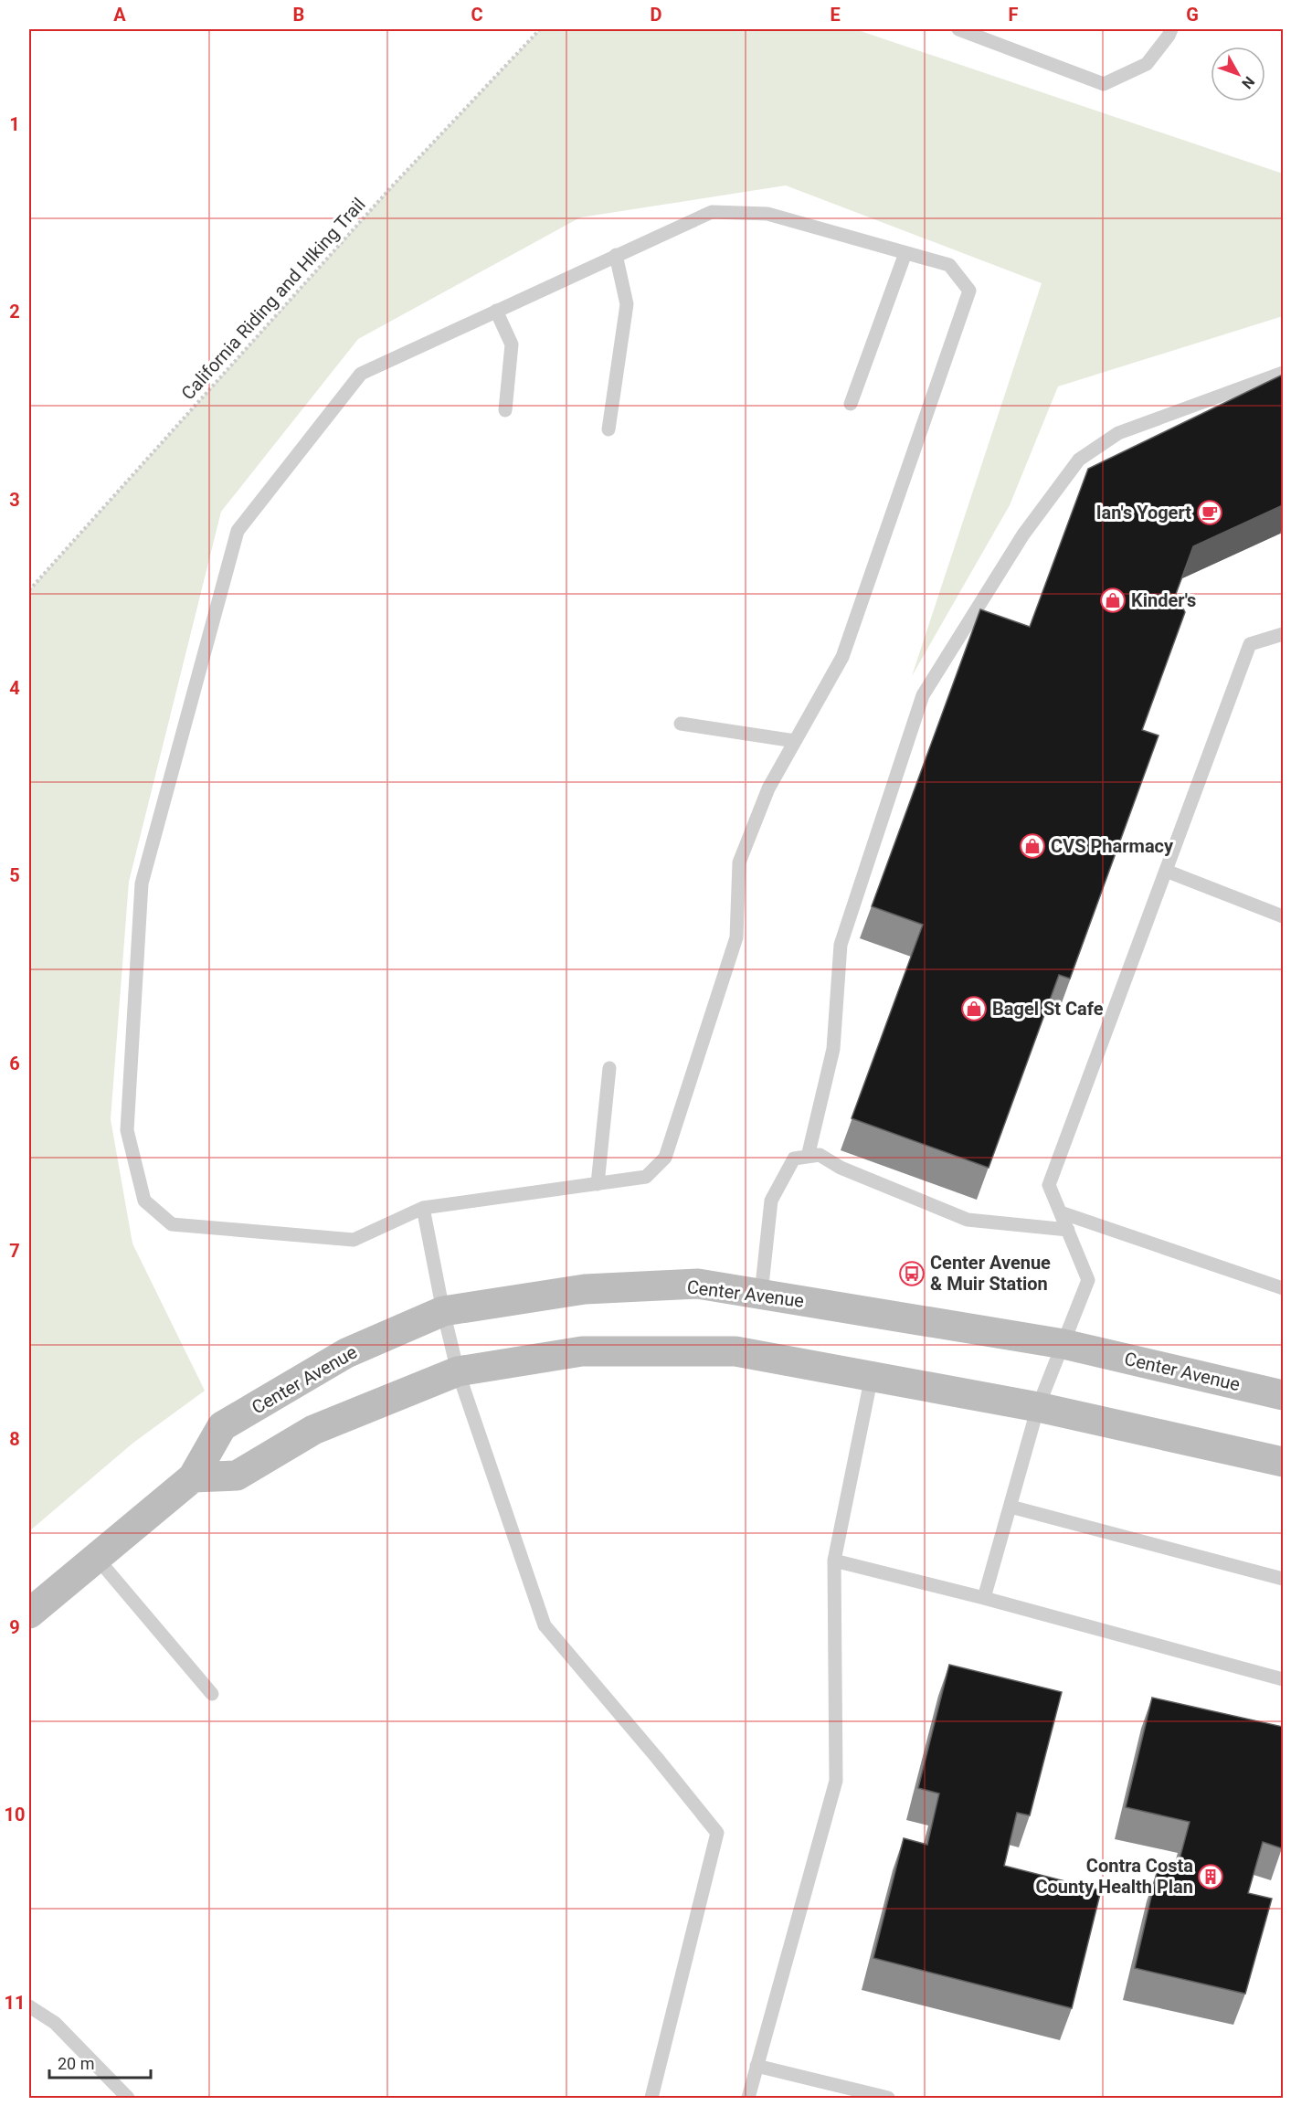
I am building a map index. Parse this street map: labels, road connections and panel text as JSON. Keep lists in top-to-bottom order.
{
  "streets": {
    "street": ["Center Avenue"],
    "path": ["California Riding and HIking Trail"]
  },
  "places": {
    "cafe": ["Ian's Yogert"],
    "shop": ["Kinder's", "CVS Pharmacy", "Bagel St Cafe"],
    "bus stop": ["Center Avenue & Muir Station"],
    "building": ["Contra Costa County Health Plan"]
  },
  "scale_bar": "20 m",
  "north": "bottom right",
  "grid": {
    "columns": [
      "A",
      "B",
      "C",
      "D",
      "E",
      "F",
      "G"
    ],
    "rows": [
      "1",
      "2",
      "3",
      "4",
      "5",
      "6",
      "7",
      "8",
      "9",
      "10",
      "11"
    ]
  }
}
